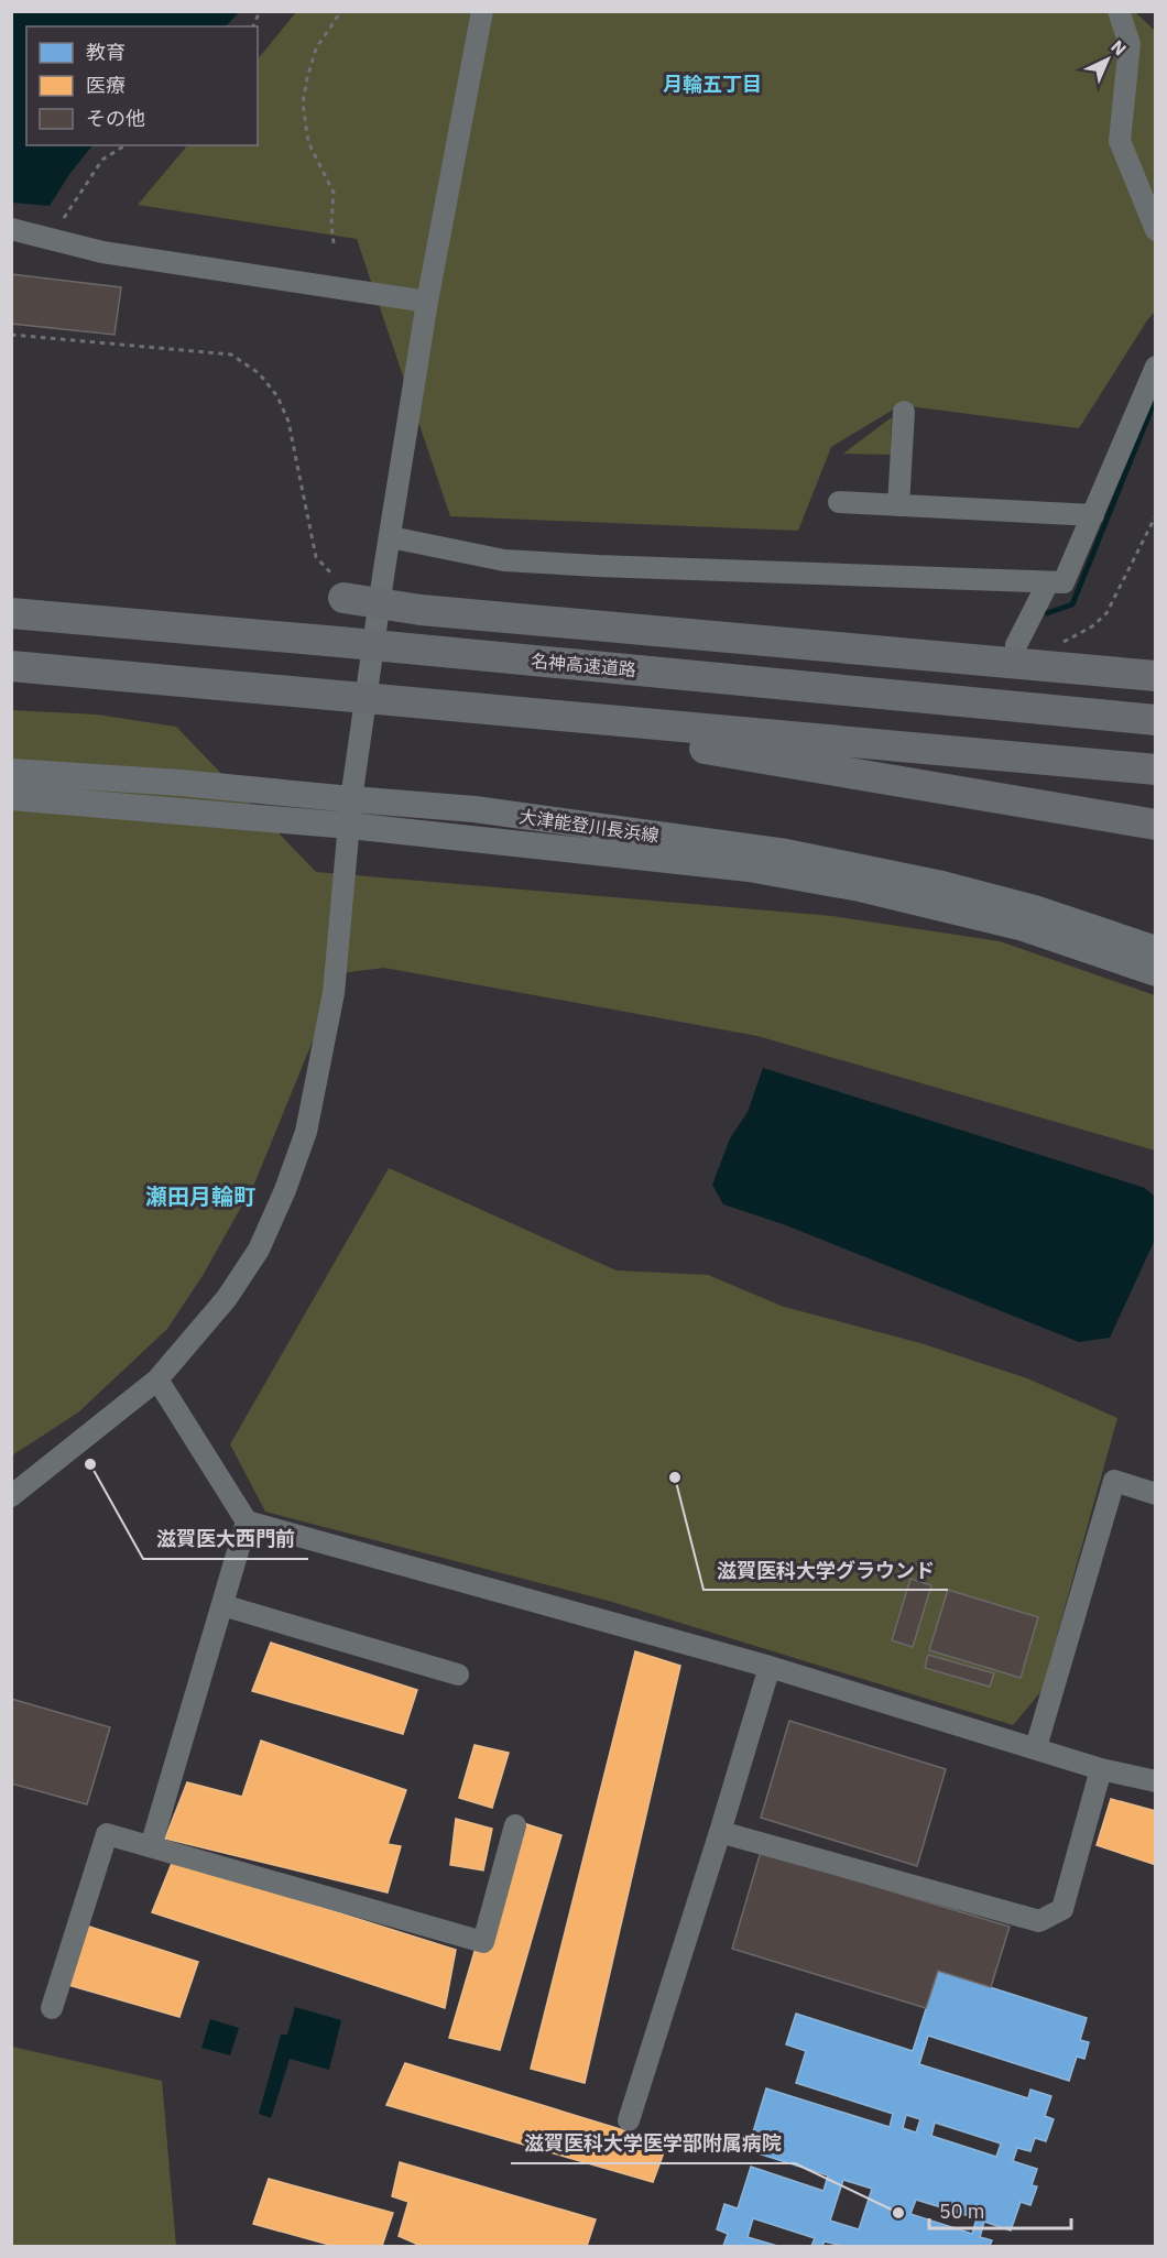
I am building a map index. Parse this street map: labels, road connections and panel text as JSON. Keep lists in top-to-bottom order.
{
  "streets": {
    "highway": ["名神高速道路"],
    "main road": ["大津能登川長浜線"]
  },
  "districts": ["月輪五丁目", "瀬田月輪町"],
  "places": ["滋賀医大西門前", "滋賀医科大学グラウンド", "滋賀医科大学医学部附属病院"],
  "legend": ["教育", "医療", "その他"],
  "scale_bar": "50 m",
  "north": "top right"
}
